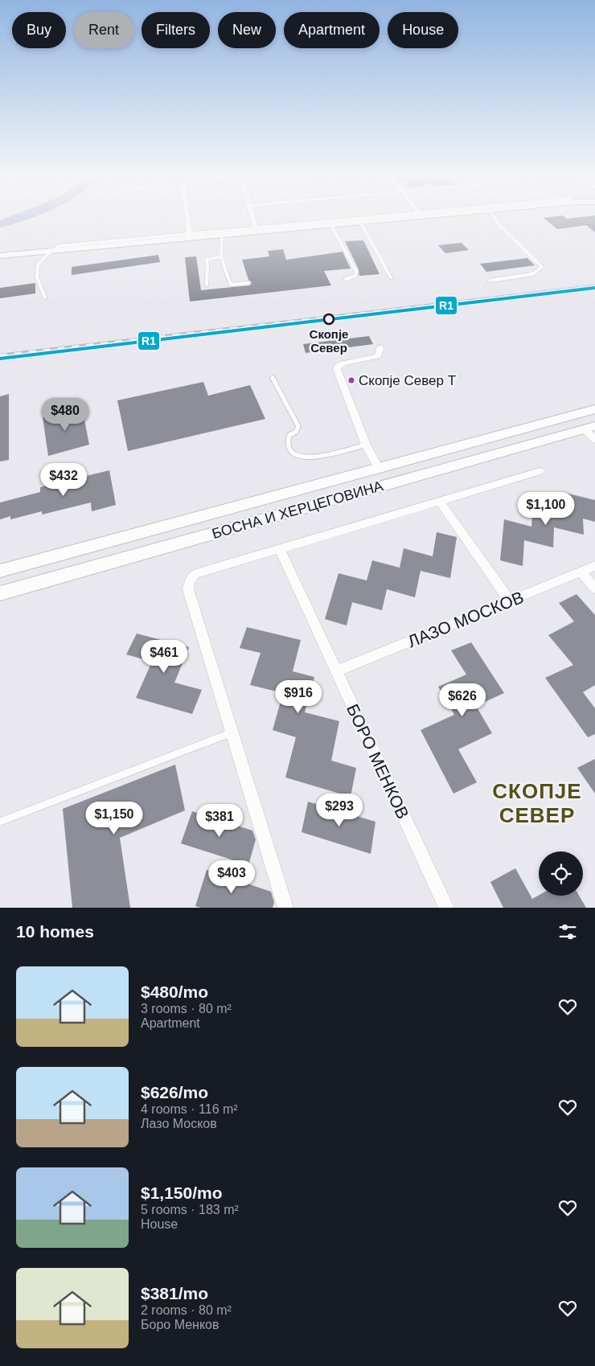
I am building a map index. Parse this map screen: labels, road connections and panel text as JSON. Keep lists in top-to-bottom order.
{
  "streets": {
    "street": ["БОСНА И ХЕРЦЕГОВИНА", "ЛАЗО МОСКОВ", "БОРО МЕНКОВ"]
  },
  "crossings": [
    ["ЛАЗО МОСКОВ", "БОРО МЕНКОВ"]
  ],
  "districts": ["СКОПЈЕ СЕВЕР"],
  "places": ["Скопје Север", "Скопје Север Т"],
  "lines": ["transit line R1"],
  "page": {
    "chip": [
      "Buy",
      "Rent",
      "Filters",
      "New",
      "Apartment",
      "House"
    ],
    "price": [
      "$480",
      "$432",
      "$1,100",
      "$461",
      "$916",
      "$626",
      "$293",
      "$1,150",
      "$381",
      "$403"
    ],
    "heading": "10 homes",
    "list": [
      {
        "name": "$480/mo",
        "note": "3 rooms · 80 m² · Apartment"
      },
      {
        "name": "$626/mo",
        "note": "4 rooms · 116 m² · Лазо Москов"
      },
      {
        "name": "$1,150/mo",
        "note": "5 rooms · 183 m² · House"
      },
      {
        "name": "$381/mo",
        "note": "2 rooms · 80 m² · Боро Менков"
      }
    ]
  }
}
